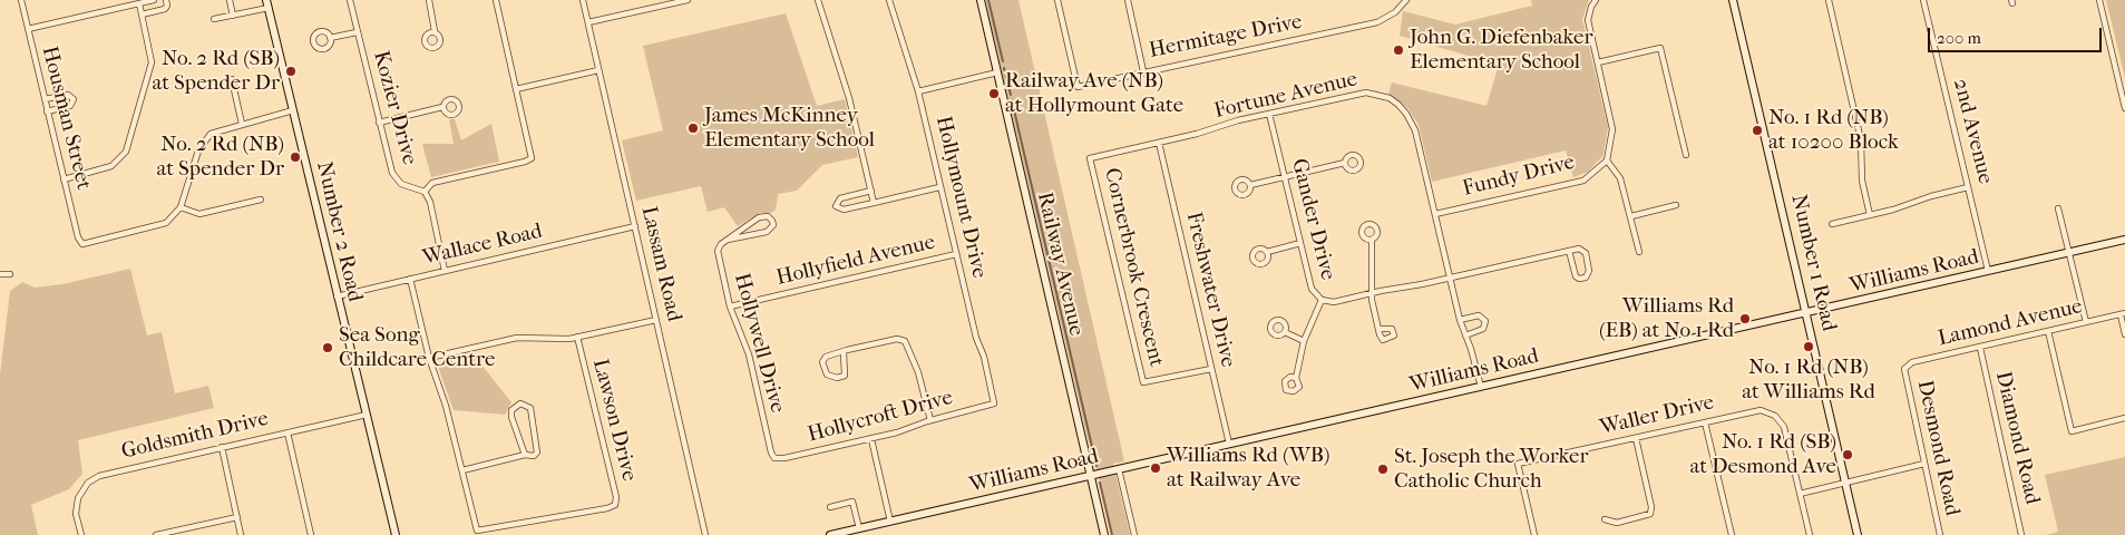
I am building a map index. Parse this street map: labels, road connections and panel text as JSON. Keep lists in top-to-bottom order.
{
  "streets": {
    "main road": [
      "Number 2 Road",
      "Number 1 Road",
      "Railway Avenue",
      "Williams Road"
    ],
    "street": [
      "Hermitage Drive",
      "Fortune Avenue",
      "Kozier Drive",
      "Housman Street",
      "2nd Avenue",
      "Fundy Drive",
      "Hollymount Drive",
      "Gander Drive",
      "Wallace Road",
      "Hollyfield Avenue",
      "Lassam Road",
      "Cornerbrook Crescent",
      "Freshwater Drive",
      "Lamond Avenue",
      "Hollywell Drive",
      "Waller Drive",
      "Hollycroft Drive",
      "Lawson Drive",
      "Goldsmith Drive",
      "Diamond Road",
      "Desmond Road"
    ]
  },
  "crossings": [
    ["Fortune Avenue", "Fundy Drive"],
    ["Fortune Avenue", "Gander Drive"],
    ["Fortune Avenue", "Cornerbrook Crescent"],
    ["Fortune Avenue", "Williams Road"],
    ["Fortune Avenue", "Freshwater Drive"],
    ["2nd Avenue", "Williams Road"],
    ["Hollymount Drive", "Hollyfield Avenue"],
    ["Hollymount Drive", "Hollycroft Drive"],
    ["Number 2 Road", "Wallace Road"],
    ["Number 2 Road", "Goldsmith Drive"],
    ["Wallace Road", "Lassam Road"],
    ["Hollyfield Avenue", "Hollywell Drive"],
    ["Number 1 Road", "Williams Road"],
    ["Railway Avenue", "Williams Road"],
    ["Cornerbrook Crescent", "Freshwater Drive"],
    ["Williams Road", "Freshwater Drive"],
    ["Lamond Avenue", "Diamond Road"],
    ["Lamond Avenue", "Desmond Road"],
    ["Hollywell Drive", "Hollycroft Drive"]
  ],
  "places": [
    "John G. Diefenbaker Elementary School",
    "No. 2 Rd (SB) at Spender Dr",
    "Railway Ave (NB) at Hollymount Gate",
    "James McKinney Elementary School",
    "No. 1 Rd (NB) at 10200 Block",
    "No. 2 Rd (NB) at Spender Dr",
    "Williams Rd (EB) at No 1 Rd",
    "No. 1 Rd (NB) at Williams Rd",
    "Sea Song Childcare Centre",
    "No. 1 Rd (SB) at Desmond Ave",
    "Williams Rd (WB) at Railway Ave",
    "St. Joseph the Worker Catholic Church"
  ],
  "scale_bar": "200 m"
}
